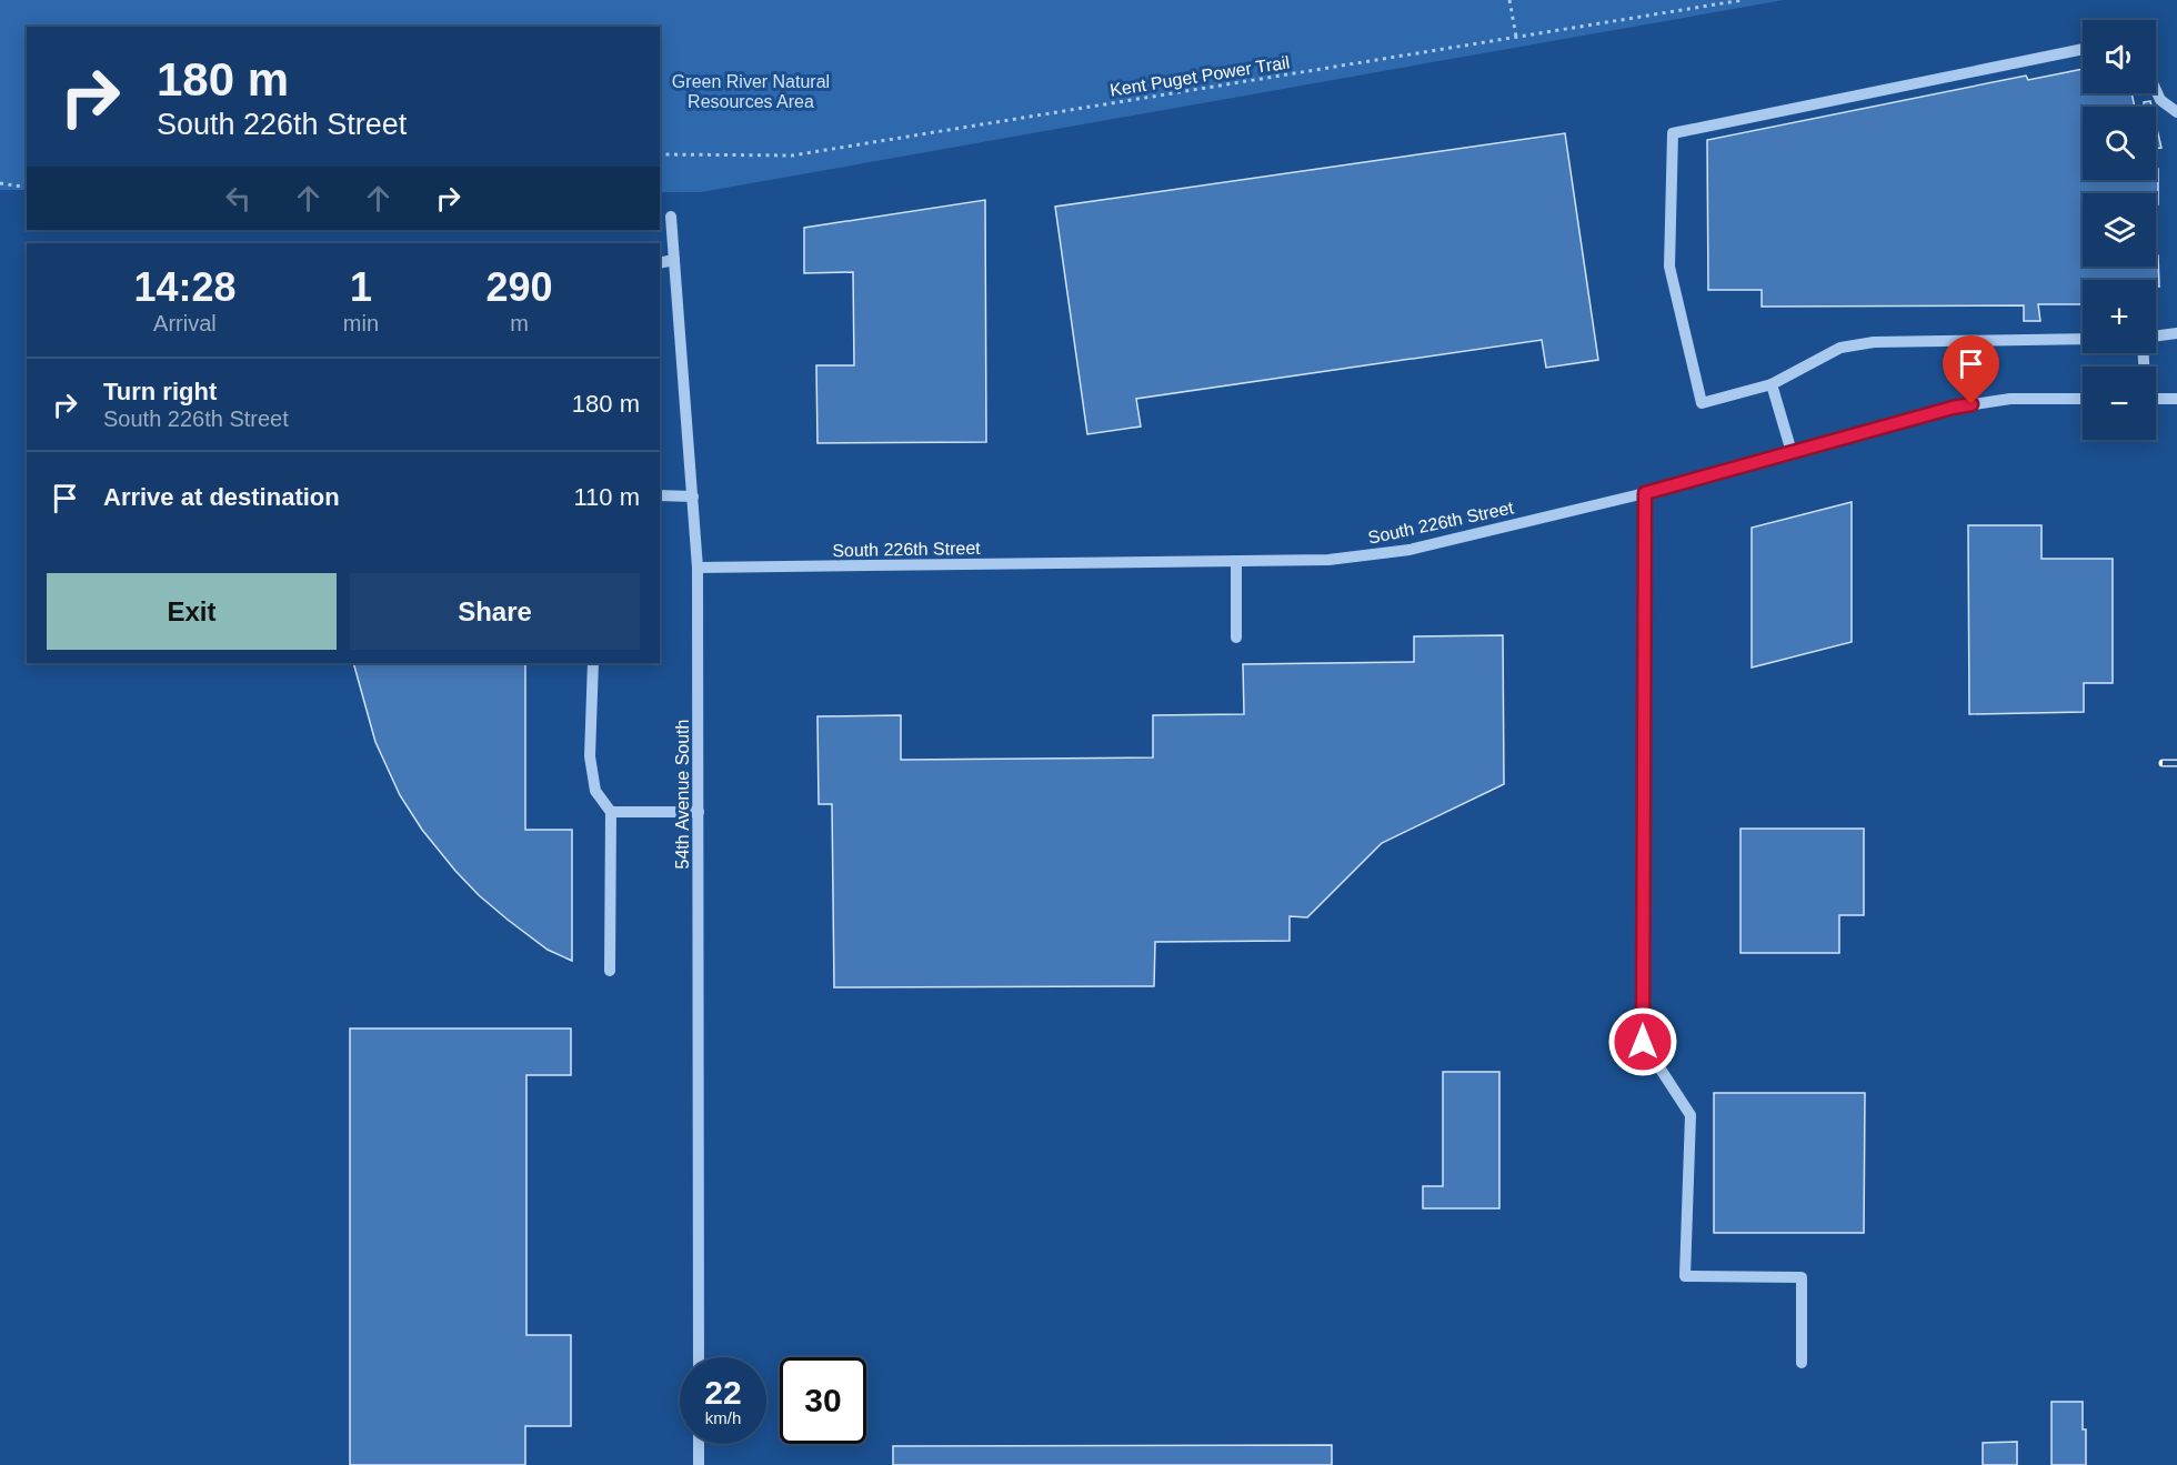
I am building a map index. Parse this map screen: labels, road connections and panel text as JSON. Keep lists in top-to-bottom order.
{
  "streets": {
    "street": ["South 226th Street", "54th Avenue South"],
    "path": ["Kent Puget Power Trail"]
  },
  "crossings": [
    ["South 226th Street", "54th Avenue South"]
  ],
  "parks": ["Green River Natural Resources Area"],
  "page": {
    "map_buttons": ["+", "−"],
    "turn": ["180 m", "South 226th Street"],
    "eta": [
      "14:28",
      "Arrival",
      "1",
      "min",
      "290",
      "m"
    ],
    "list": [
      {
        "name": "Turn right",
        "note": "South 226th Street",
        "value": "180 m"
      },
      {
        "name": "Arrive at destination",
        "value": "110 m"
      }
    ],
    "buttons": ["Exit", "Share"],
    "speed": "22 km/h",
    "limit": "30"
  }
}
